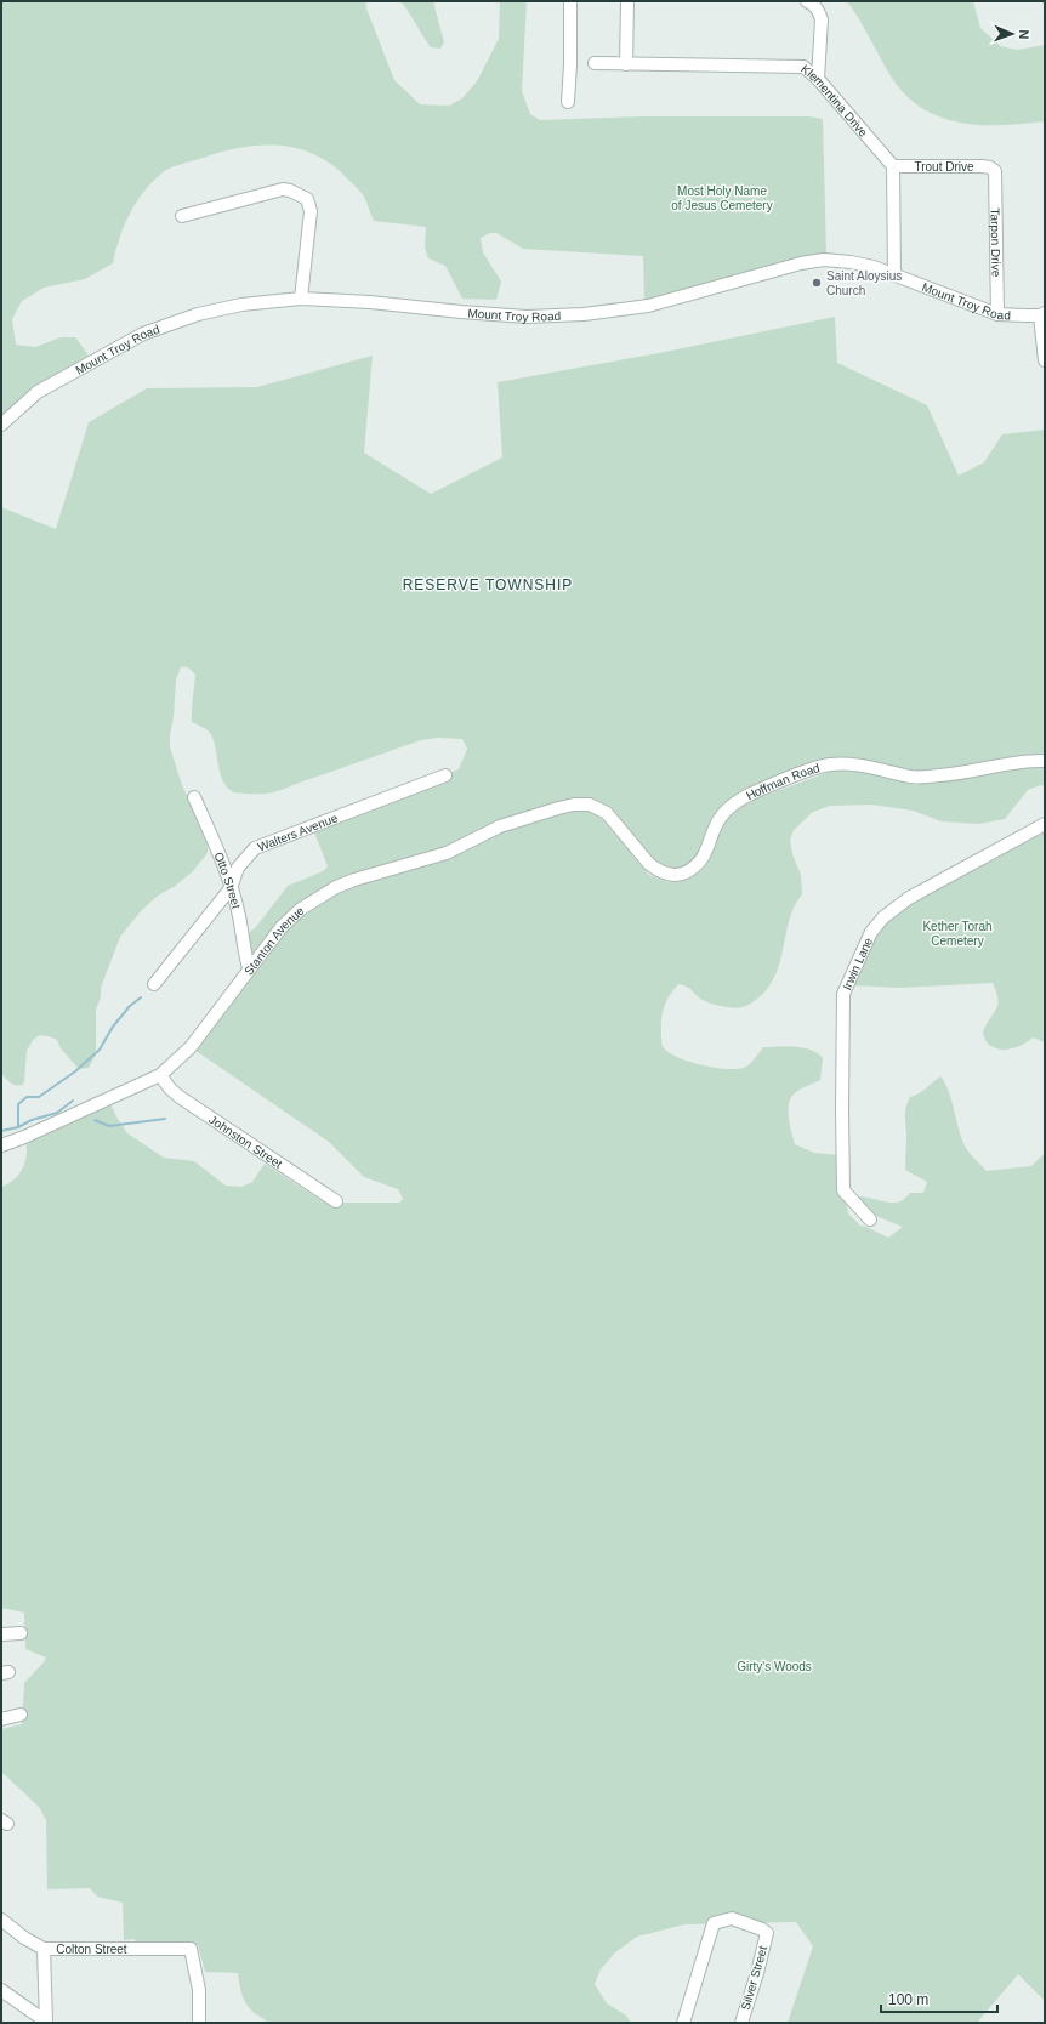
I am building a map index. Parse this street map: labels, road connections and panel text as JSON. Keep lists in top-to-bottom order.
{
  "streets": {
    "street": [
      "Klementina Drive",
      "Trout Drive",
      "Tarpon Drive",
      "Mount Troy Road",
      "Hoffman Road",
      "Walters Avenue",
      "Otto Street",
      "Stanton Avenue",
      "Irwin Lane",
      "Johnston Street",
      "Colton Street",
      "Silver Street"
    ]
  },
  "crossings": [
    ["Klementina Drive", "Trout Drive"],
    ["Trout Drive", "Tarpon Drive"],
    ["Tarpon Drive", "Mount Troy Road"],
    ["Hoffman Road", "Stanton Avenue"],
    ["Walters Avenue", "Otto Street"],
    ["Otto Street", "Stanton Avenue"],
    ["Stanton Avenue", "Johnston Street"]
  ],
  "districts": ["RESERVE TOWNSHIP"],
  "parks": ["Most Holy Name of Jesus Cemetery", "Kether Torah Cemetery", "Girty's Woods"],
  "places": ["Saint Aloysius Church"],
  "scale_bar": "100 m",
  "north": "right"
}
